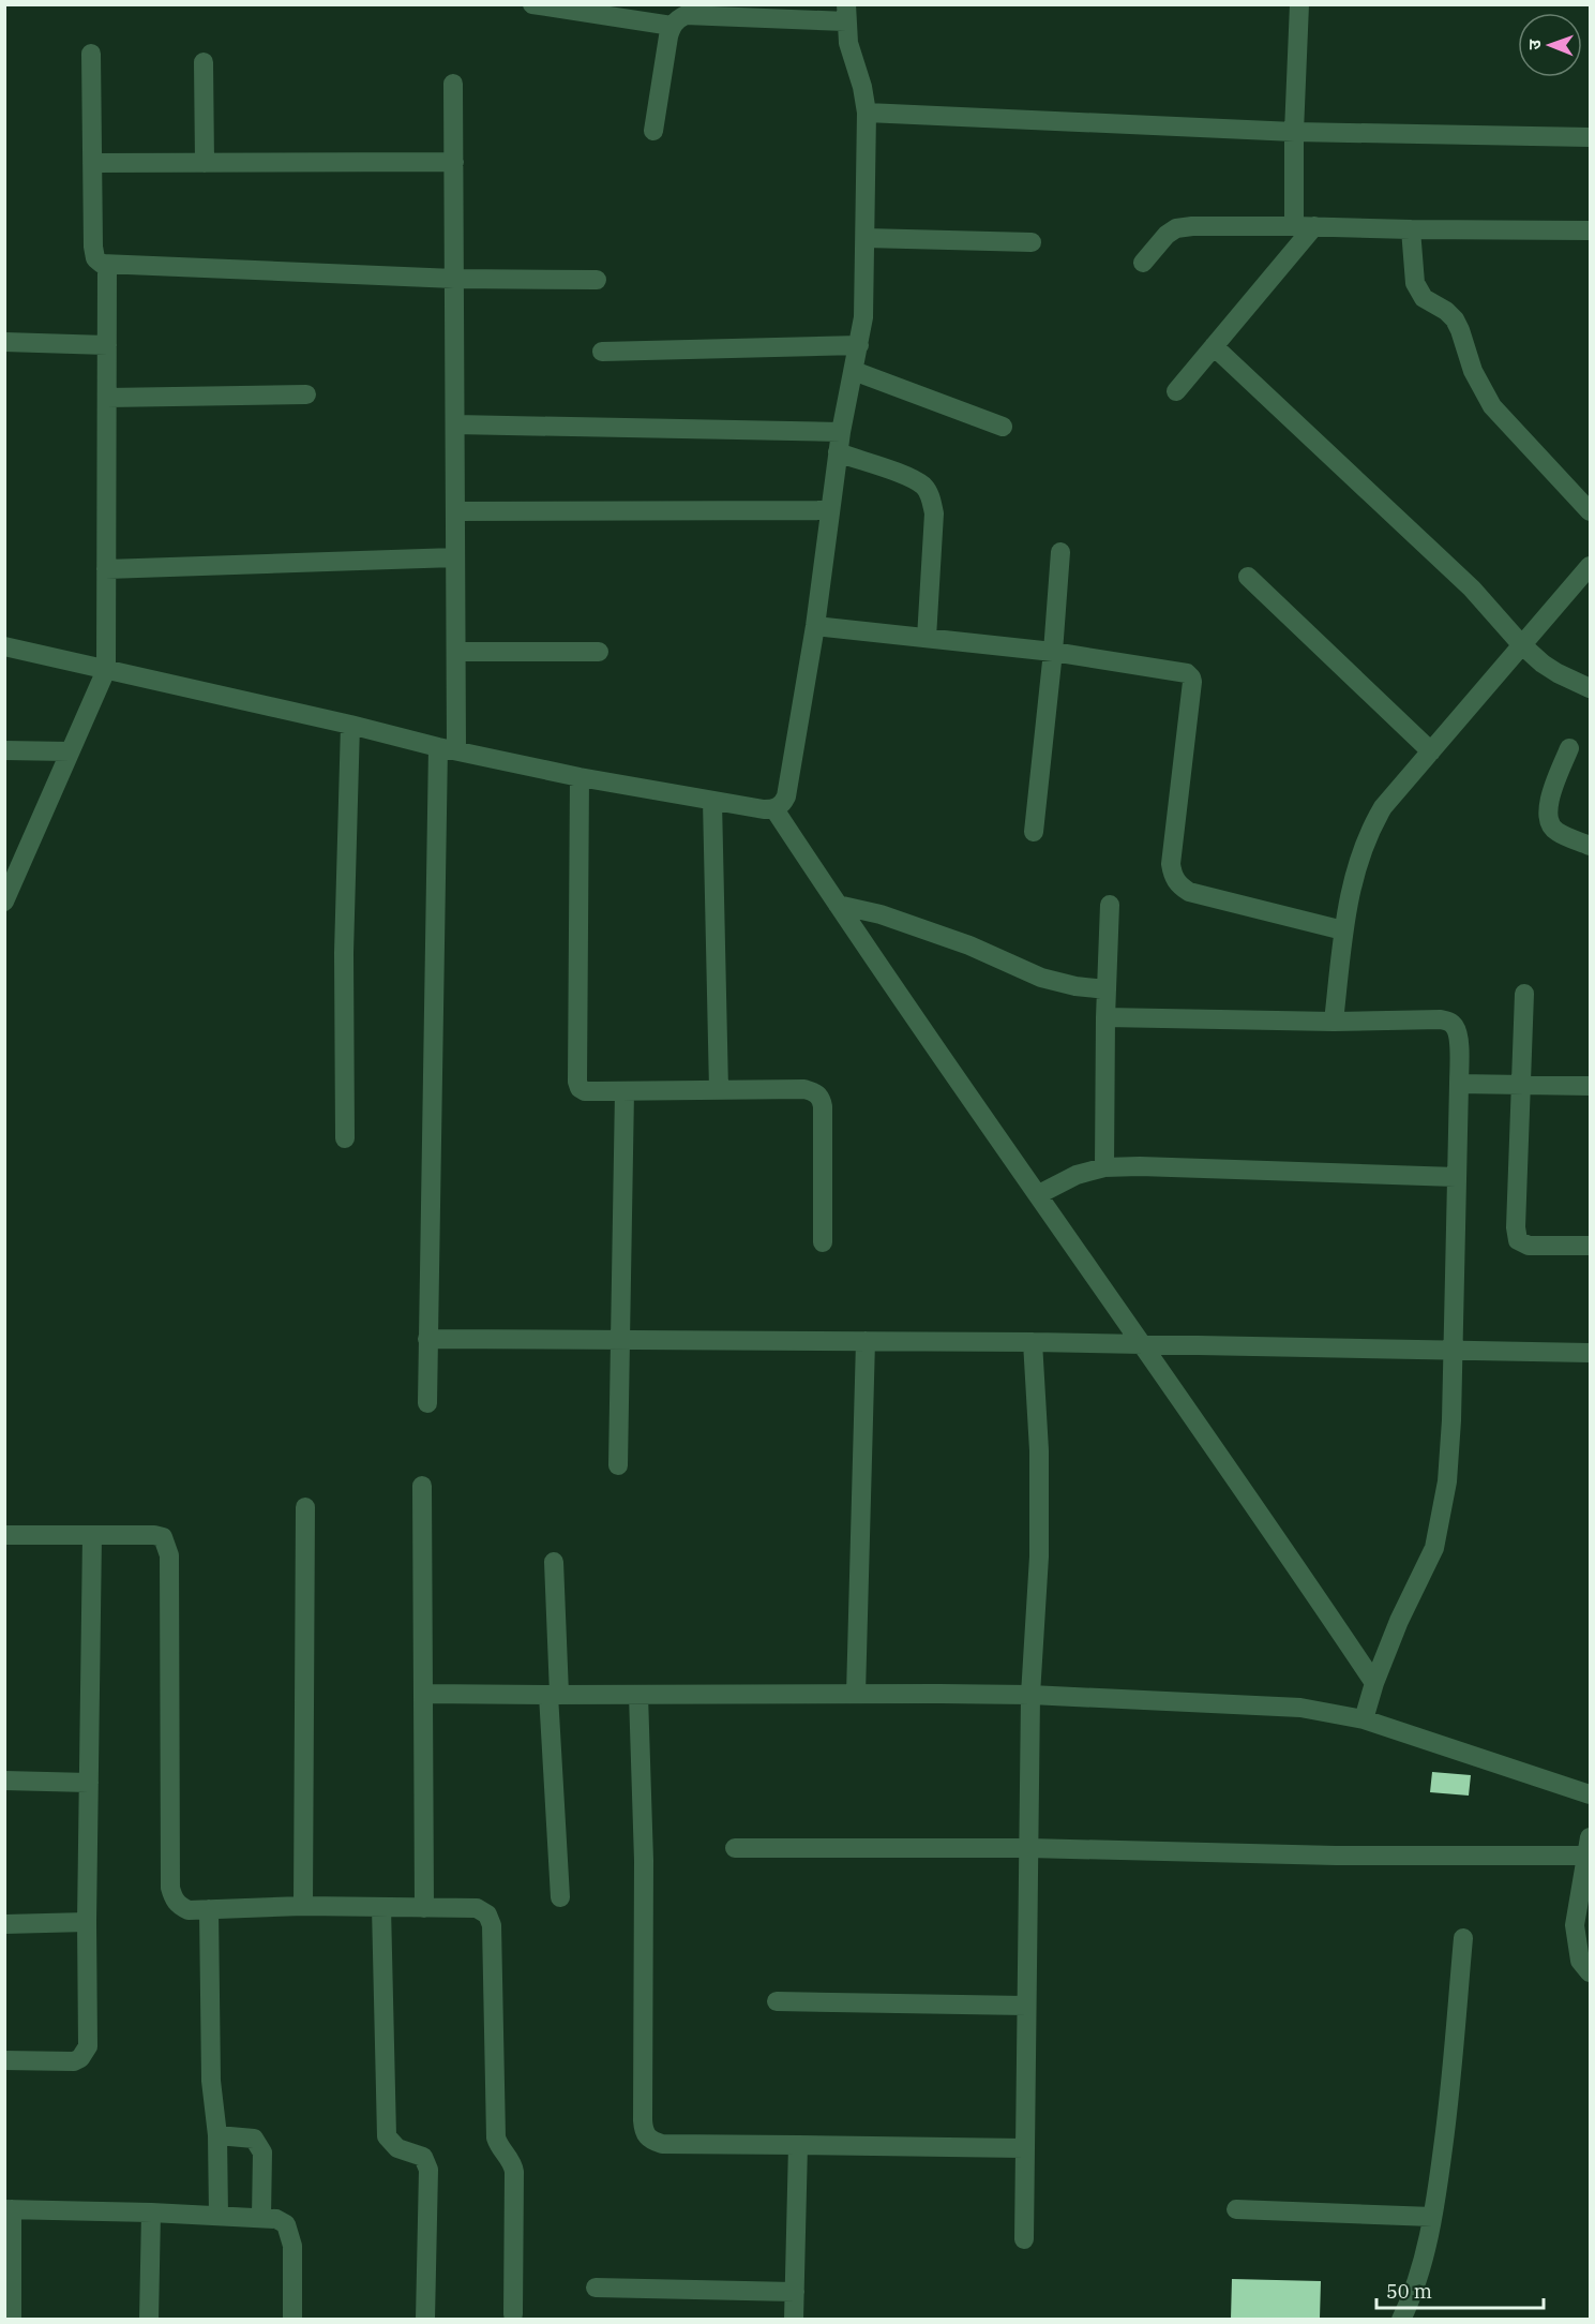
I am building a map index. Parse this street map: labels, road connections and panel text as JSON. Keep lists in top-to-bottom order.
{
  "scale_bar": "50 m",
  "north": "left"
}
